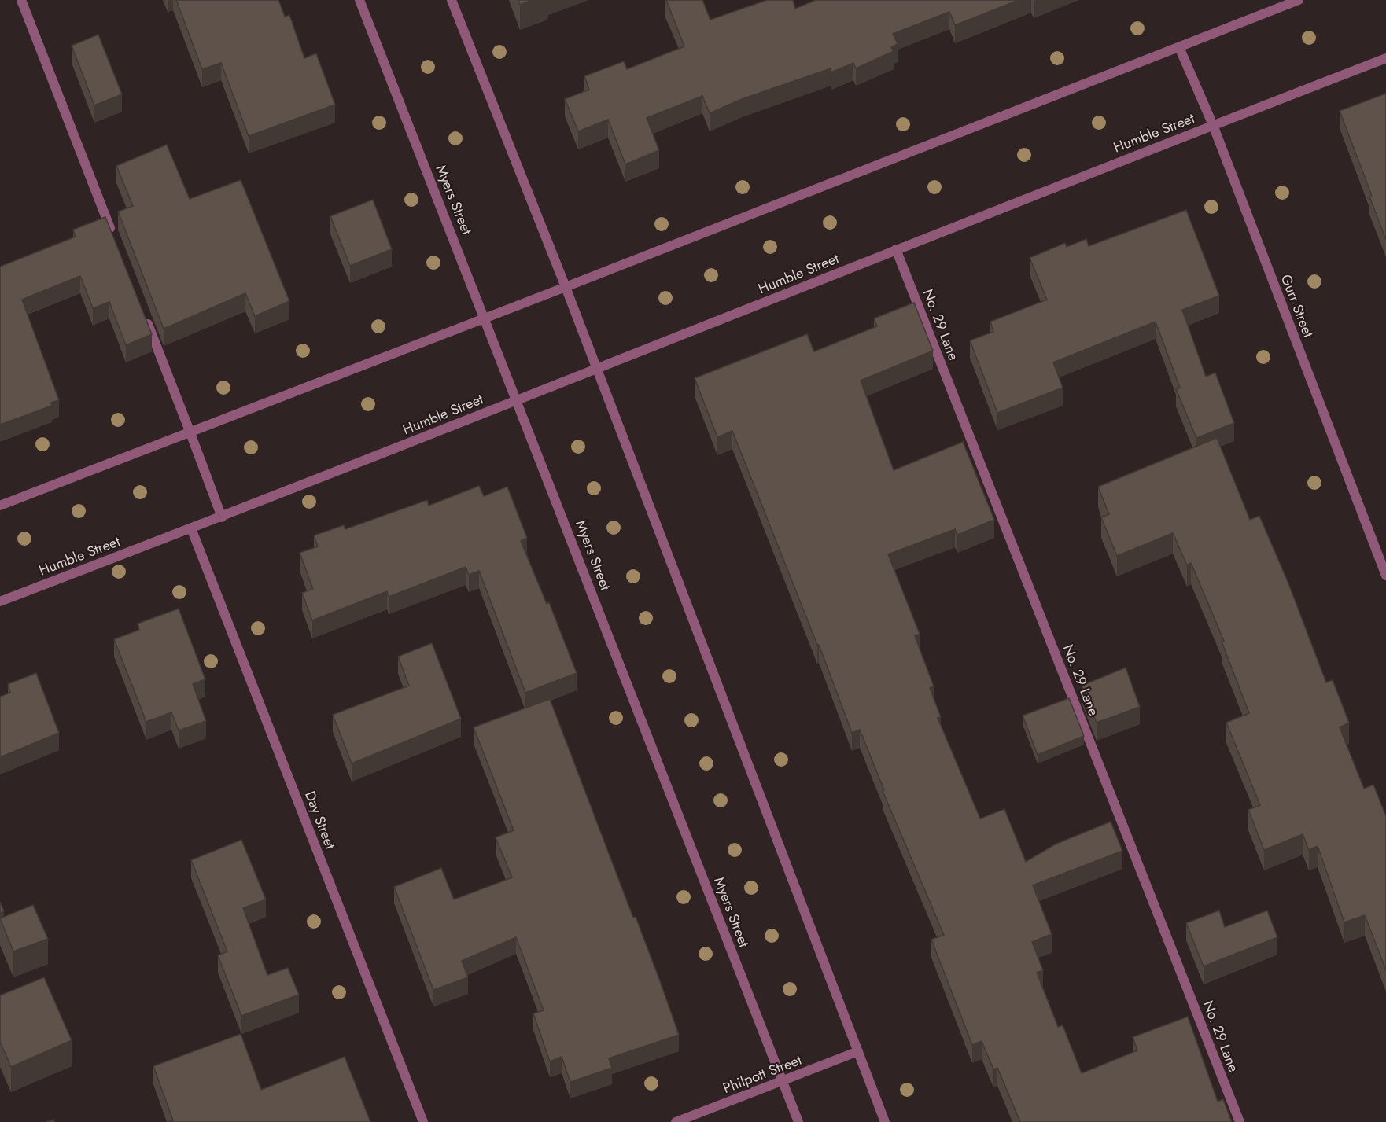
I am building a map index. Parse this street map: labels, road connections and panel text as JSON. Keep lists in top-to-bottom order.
{
  "streets": {
    "street": [
      "Humble Street",
      "Myers Street",
      "Gurr Street",
      "No. 29 Lane",
      "Day Street",
      "Philpott Street"
    ]
  },
  "crossings": [
    ["Humble Street", "Myers Street"],
    ["Humble Street", "Gurr Street"],
    ["Humble Street", "No. 29 Lane"],
    ["Humble Street", "Day Street"],
    ["Myers Street", "Philpott Street"]
  ]
}
